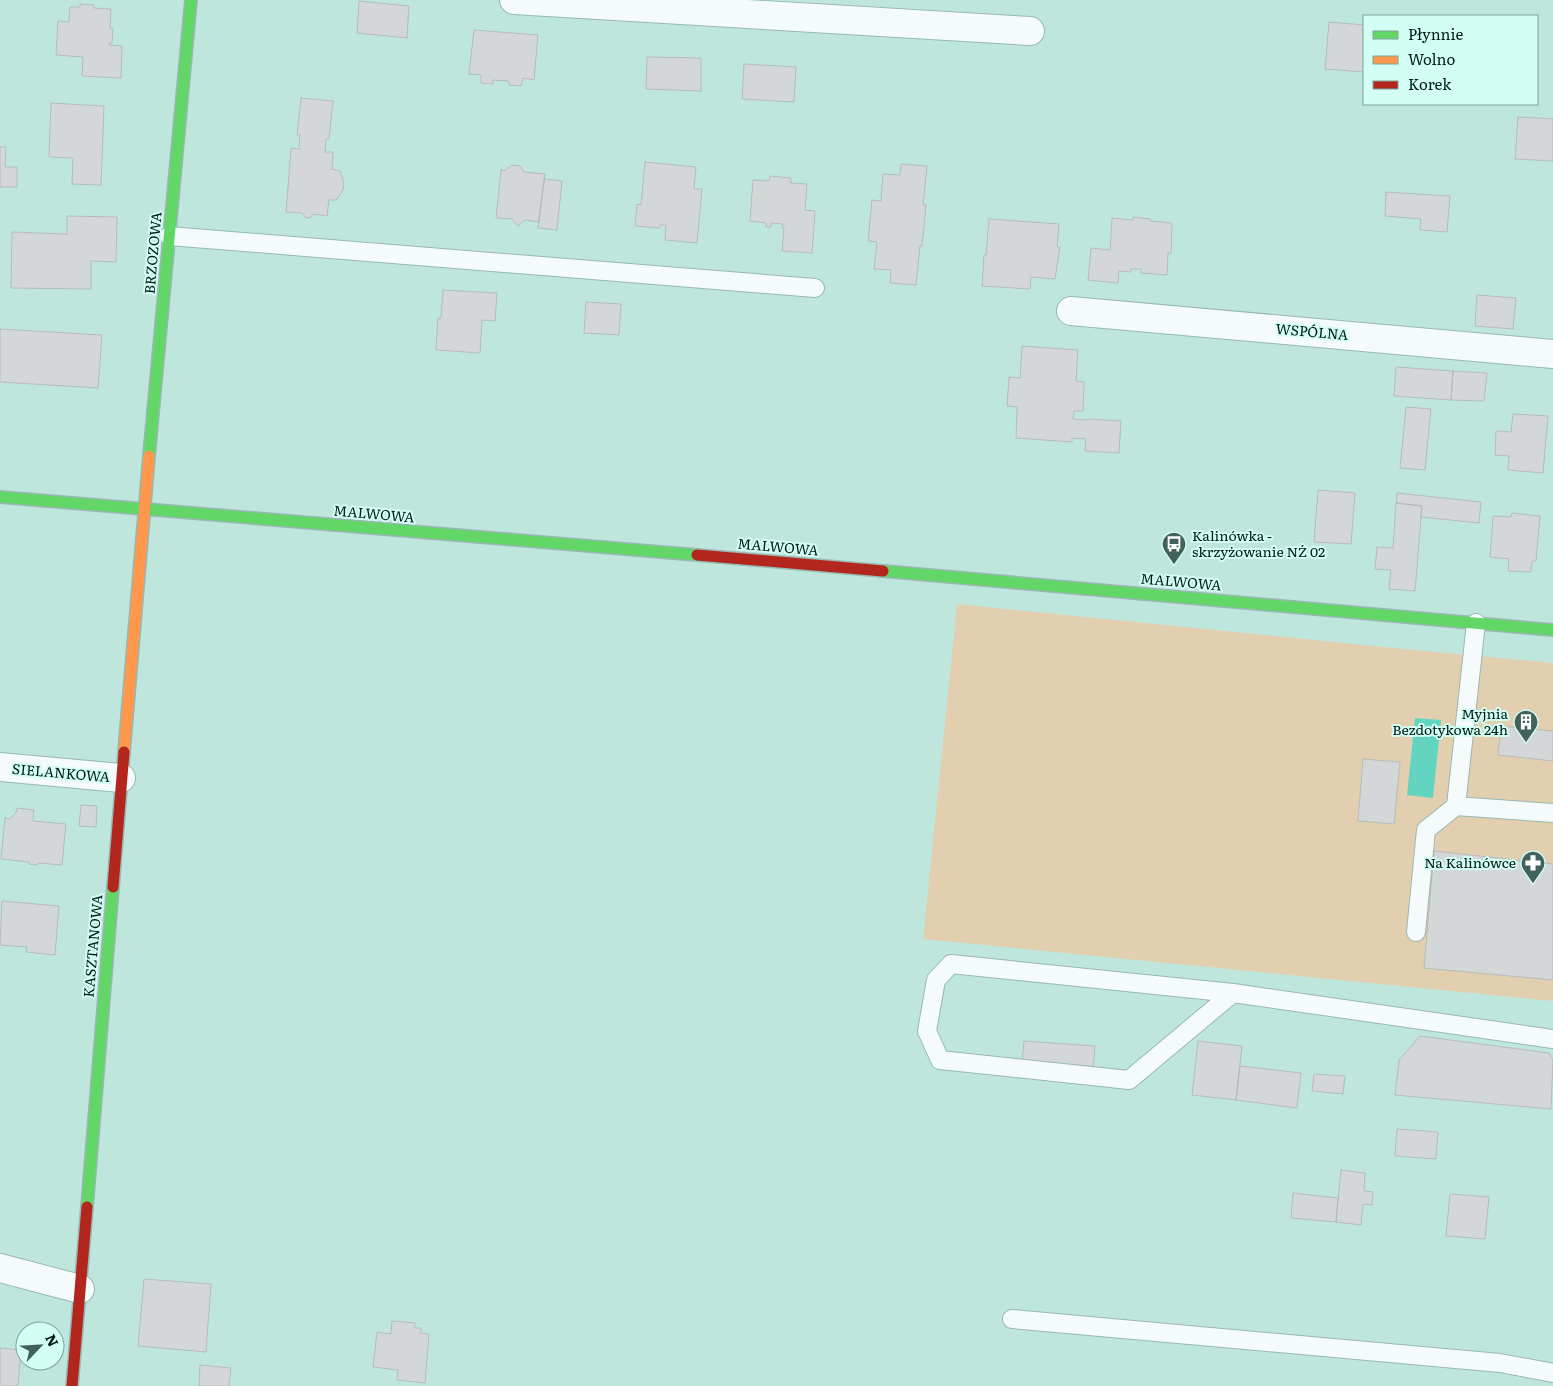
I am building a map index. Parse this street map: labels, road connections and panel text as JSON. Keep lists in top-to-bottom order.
{
  "streets": {
    "street": [
      "BRZOZOWA",
      "WSPÓLNA",
      "MALWOWA",
      "SIELANKOWA",
      "KASZTANOWA"
    ]
  },
  "crossings": [
    ["BRZOZOWA", "MALWOWA"],
    ["BRZOZOWA", "KASZTANOWA"],
    ["MALWOWA", "KASZTANOWA"],
    ["SIELANKOWA", "KASZTANOWA"]
  ],
  "places": {
    "bus stop": ["Kalinówka - skrzyżowanie NŻ 02"],
    "building": ["Myjnia Bezdotykowa 24h"],
    "pharmacy": ["Na Kalinówce"]
  },
  "legend": ["Płynnie", "Wolno", "Korek"],
  "north": "top right"
}
